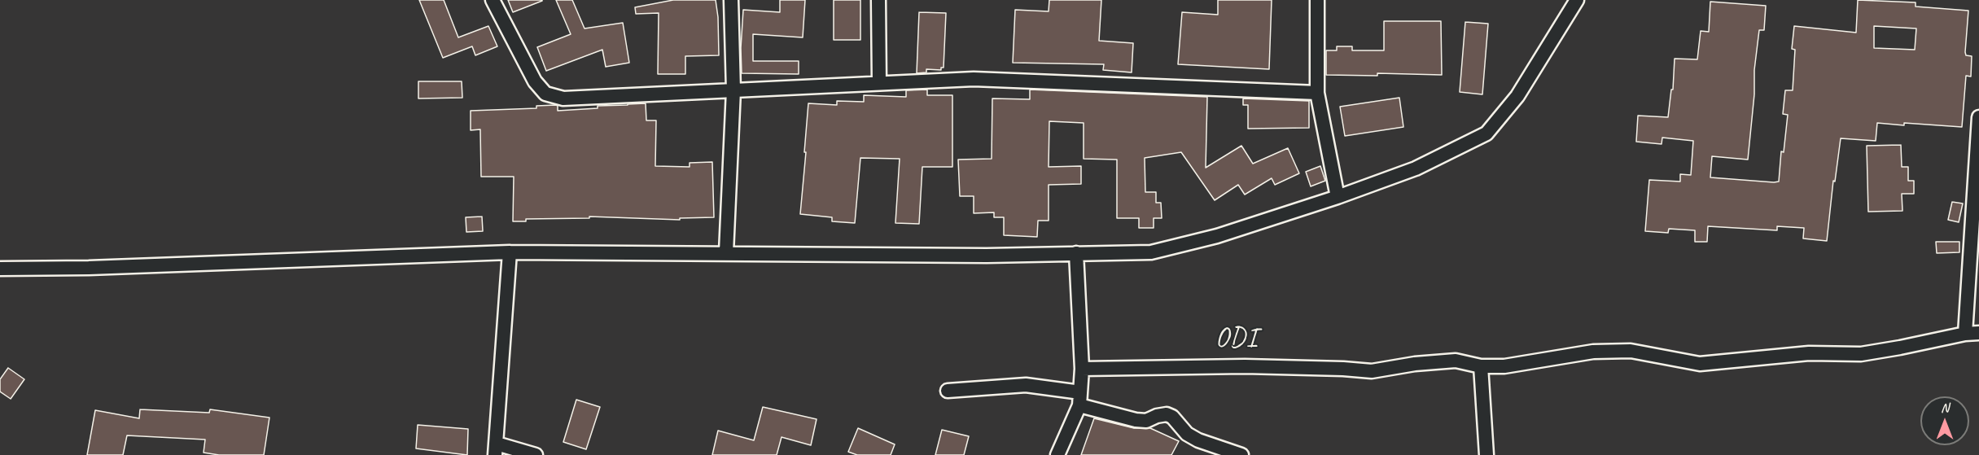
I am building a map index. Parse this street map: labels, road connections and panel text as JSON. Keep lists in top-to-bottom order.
{
  "districts": ["ODI"],
  "north": "top"
}
